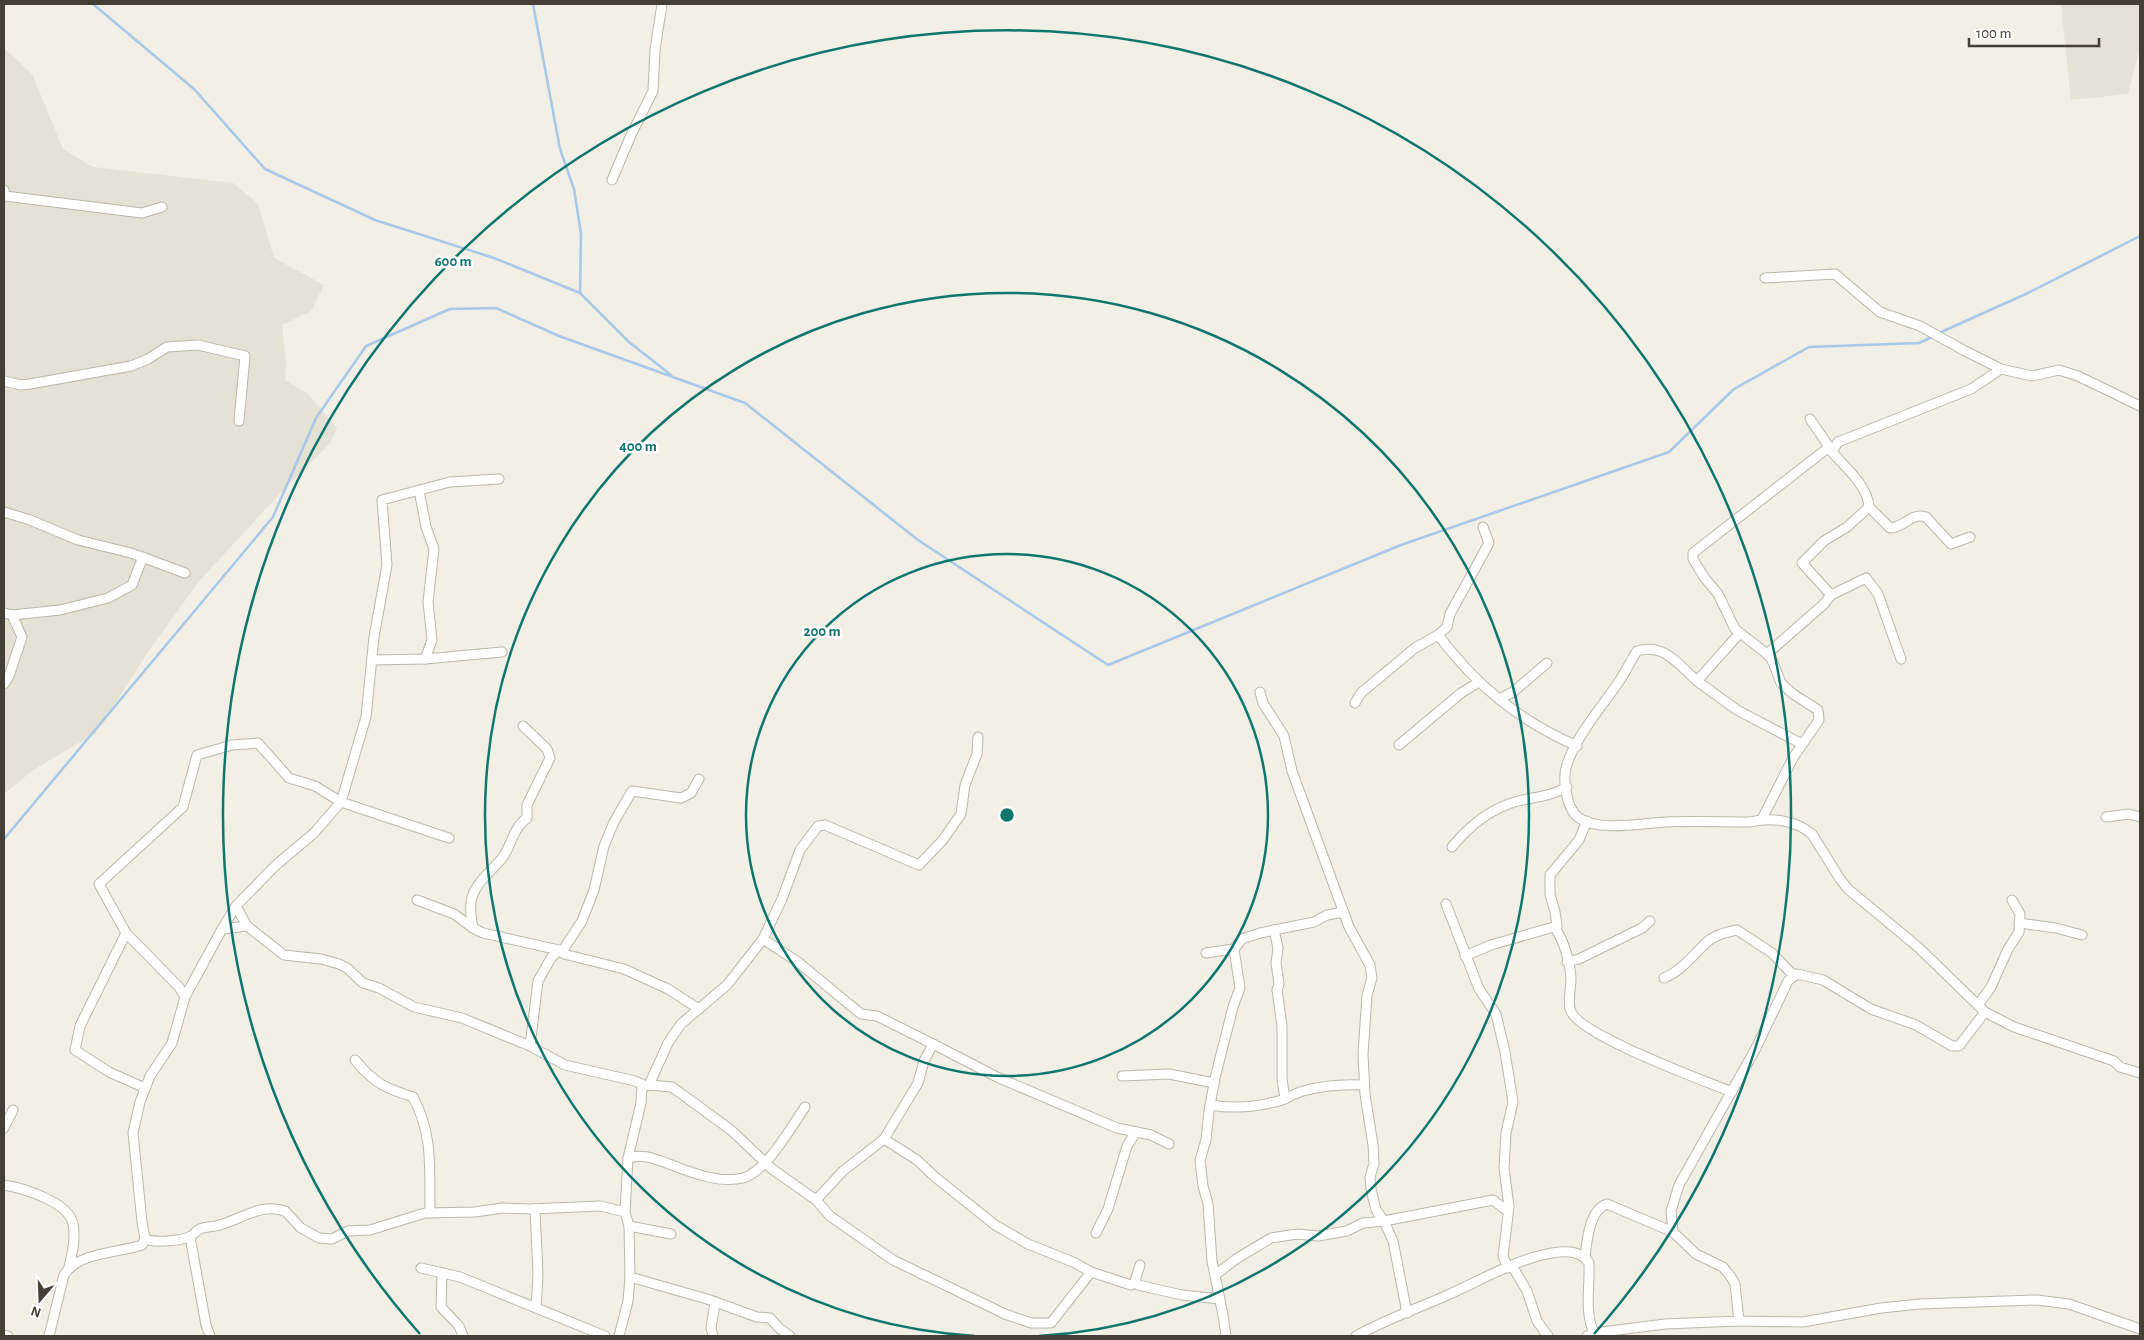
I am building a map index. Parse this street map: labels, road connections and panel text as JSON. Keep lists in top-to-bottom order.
{
  "scale_bar": "100 m",
  "north": "bottom",
  "rings": ["600 m", "400 m", "200 m"]
}
